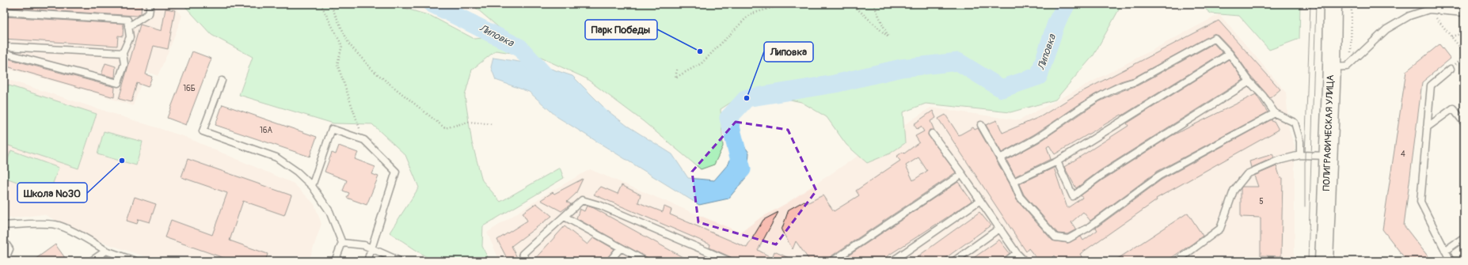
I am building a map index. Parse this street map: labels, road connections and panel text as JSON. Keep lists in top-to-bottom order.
{
  "streets": {
    "street": ["ПОЛИГРАФИЧЕСКАЯ УЛИЦА"]
  },
  "water": ["Липовка"],
  "places": ["Парк Победы", "Липовка", "Школа №30"],
  "house_numbers": [
    "16Б",
    "16А",
    "4",
    "5"
  ]
}
